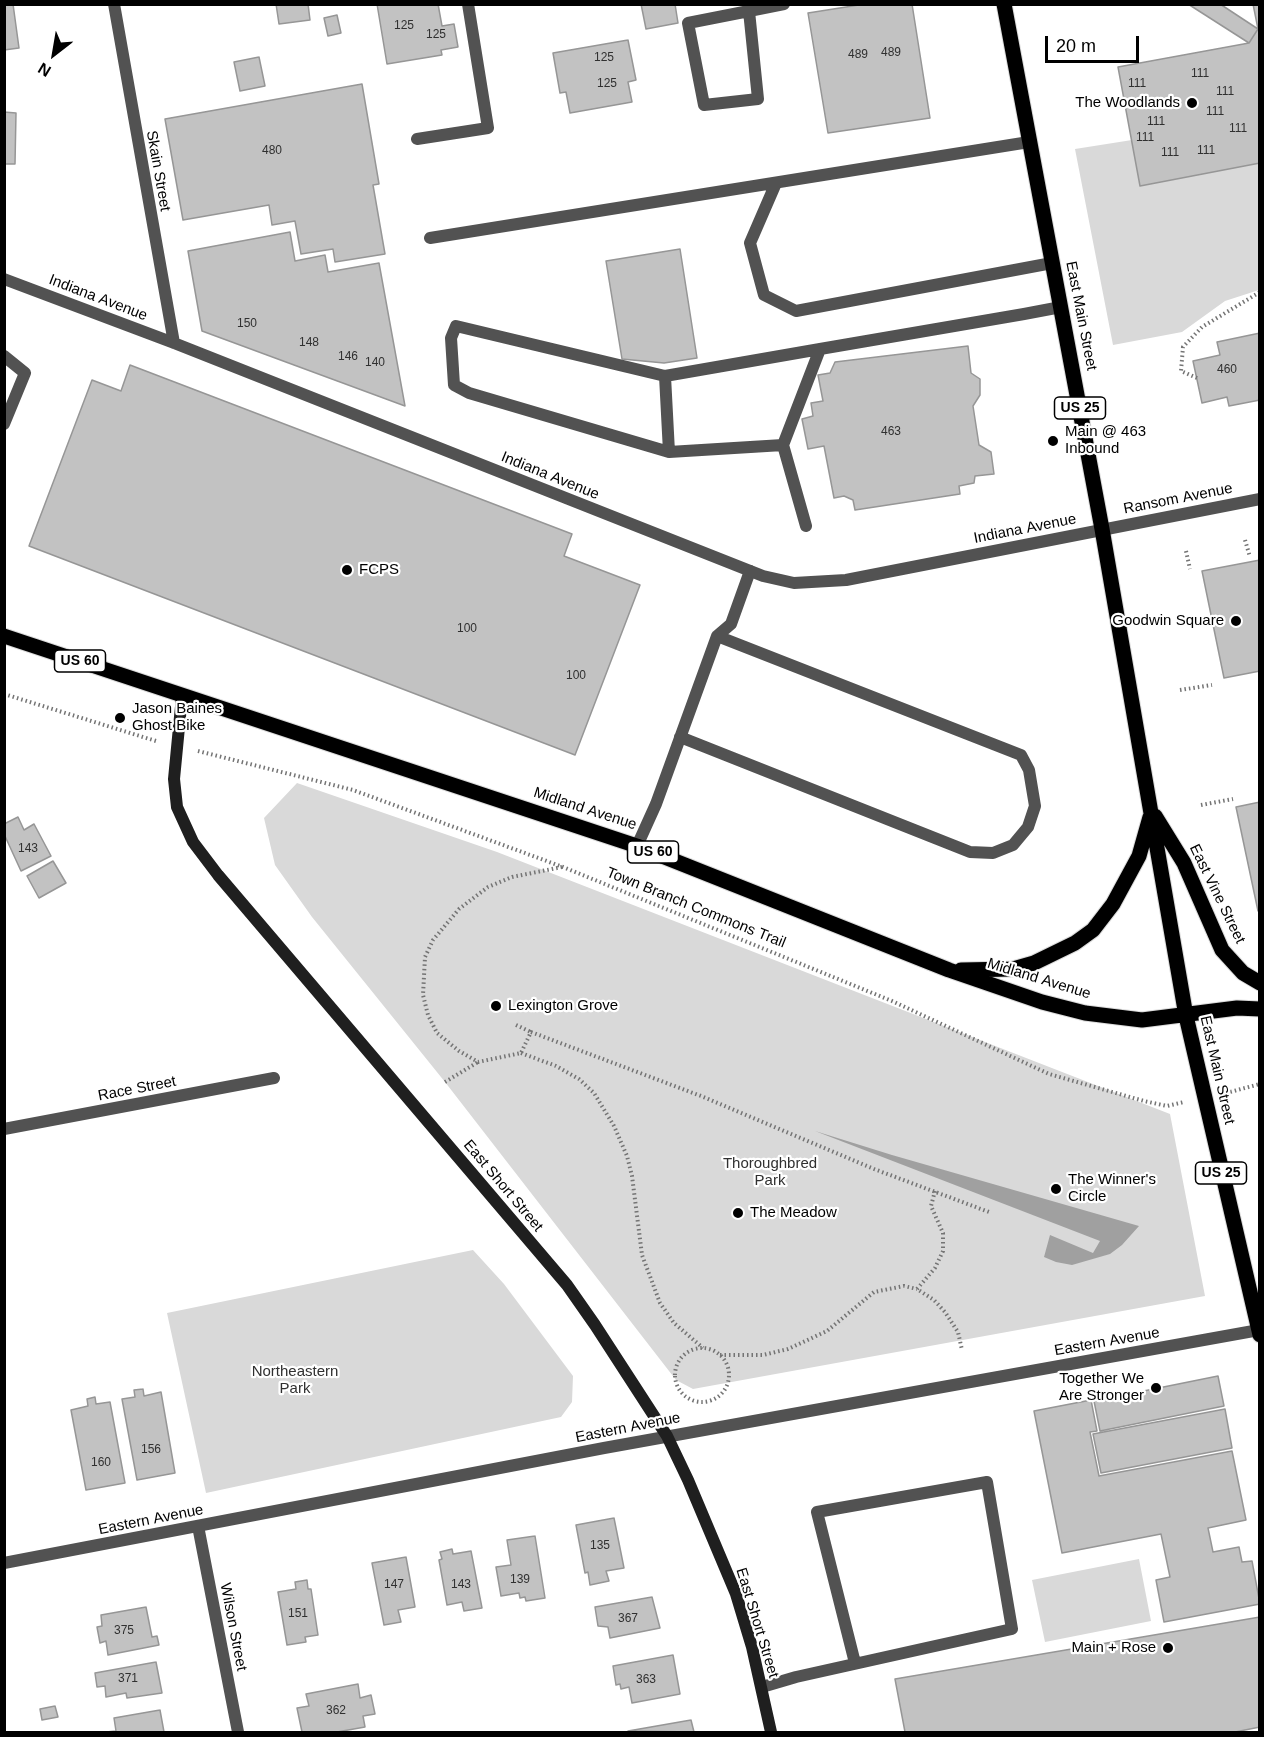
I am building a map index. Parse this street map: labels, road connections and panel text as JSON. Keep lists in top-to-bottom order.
{
  "streets": {
    "main road": [
      "East Main Street",
      "US 25",
      "US 60",
      "Midland Avenue",
      "East Vine Street",
      "East Short Street"
    ],
    "street": [
      "Skain Street",
      "Indiana Avenue",
      "Ransom Avenue",
      "Race Street",
      "Eastern Avenue",
      "Wilson Street"
    ],
    "path": ["Town Branch Commons Trail"]
  },
  "crossings": [
    ["Skain Street", "Indiana Avenue"],
    ["Indiana Avenue", "East Main Street"],
    ["Indiana Avenue", "Ransom Avenue"],
    ["East Main Street", "Ransom Avenue"],
    ["East Main Street", "Midland Avenue"],
    ["East Main Street", "East Vine Street"],
    ["East Main Street", "Eastern Avenue"],
    ["Midland Avenue", "East Short Street"],
    ["East Short Street", "Eastern Avenue"],
    ["Eastern Avenue", "Wilson Street"]
  ],
  "parks": ["Thoroughbred Park", "Northeastern Park"],
  "places": [
    "The Woodlands",
    "Main @ 463 Inbound",
    "FCPS",
    "Goodwin Square",
    "Jason Baines Ghost Bike",
    "Lexington Grove",
    "The Winner's Circle",
    "The Meadow",
    "Together We Are Stronger",
    "Main + Rose"
  ],
  "house_numbers": [
    "125",
    "125",
    "489",
    "489",
    "125",
    "111",
    "125",
    "111",
    "111",
    "111",
    "111",
    "111",
    "111",
    "480",
    "111",
    "111",
    "150",
    "148",
    "146",
    "140",
    "460",
    "463",
    "100",
    "100",
    "143",
    "156",
    "160",
    "135",
    "139",
    "147",
    "143",
    "151",
    "367",
    "375",
    "371",
    "363",
    "362"
  ],
  "scale_bar": "20 m",
  "north": "bottom left"
}
